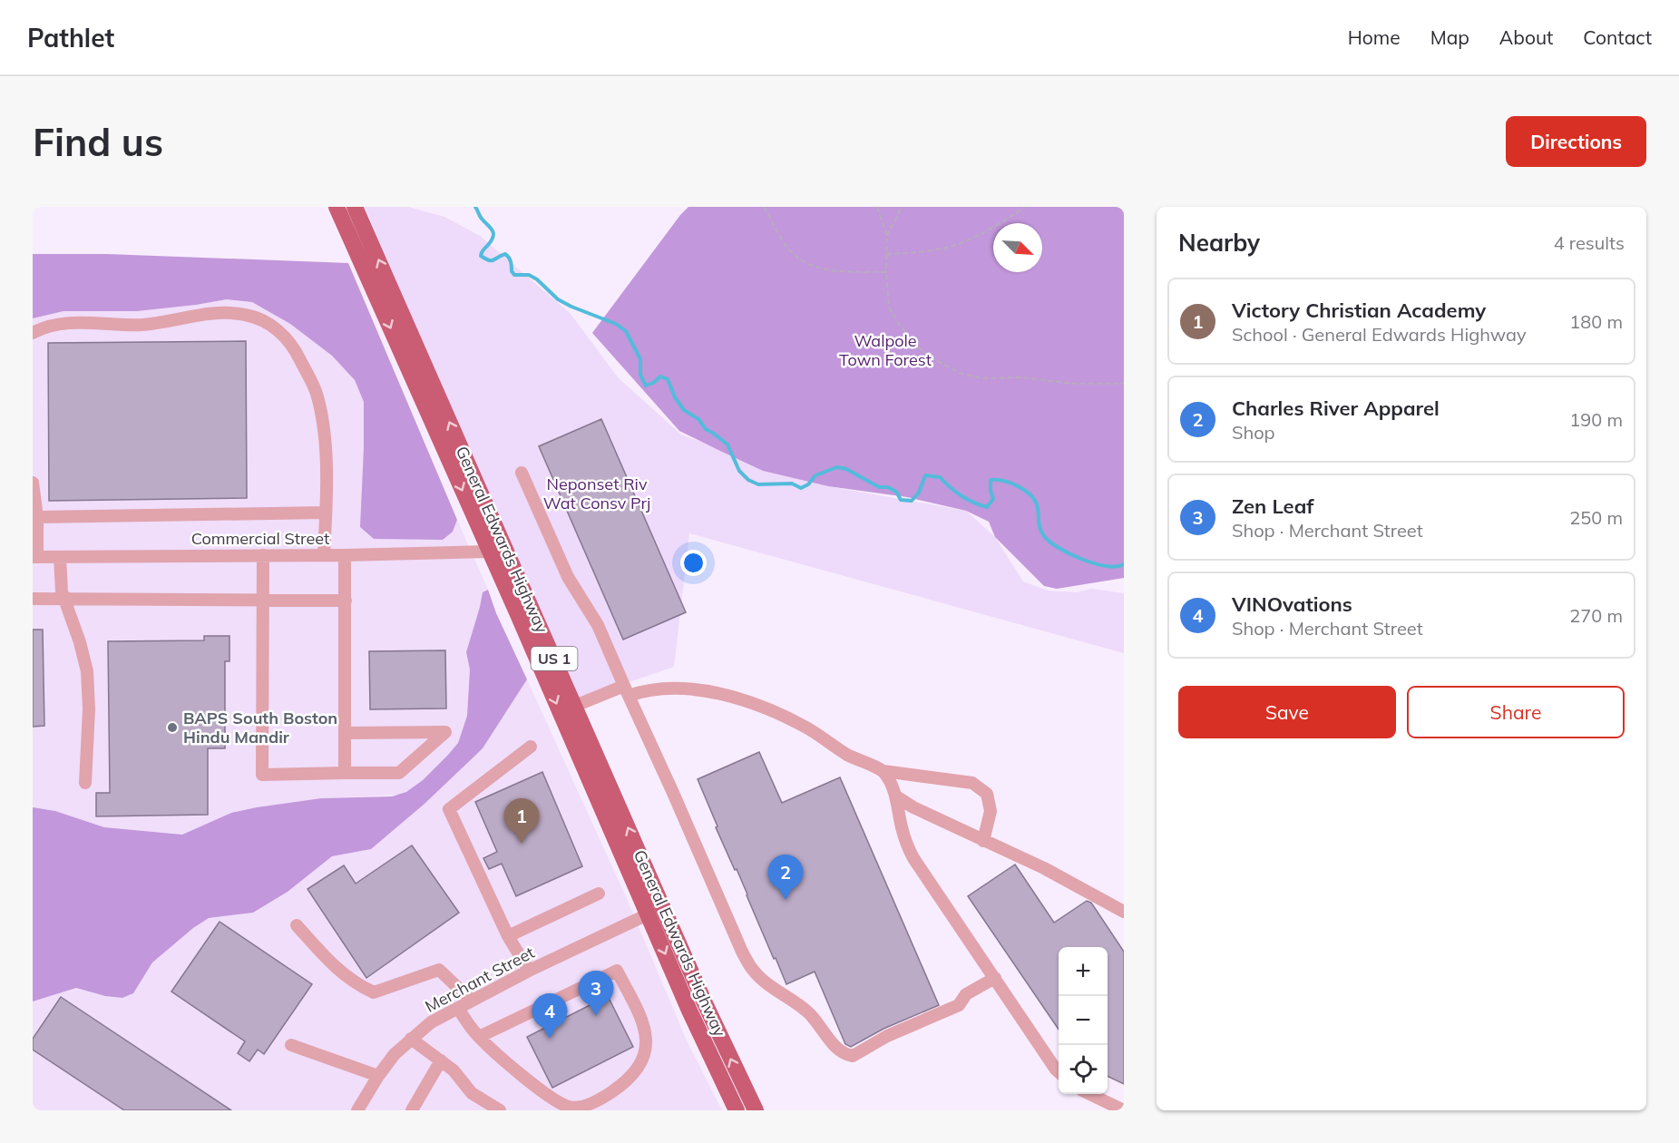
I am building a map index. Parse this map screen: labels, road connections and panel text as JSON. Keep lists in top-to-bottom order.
{
  "streets": {
    "main road": ["General Edwards Highway", "US 1"],
    "street": ["Commercial Street", "Merchant Street"]
  },
  "crossings": [
    ["Commercial Street", "General Edwards Highway"],
    ["General Edwards Highway", "Merchant Street"]
  ],
  "parks": ["Walpole Town Forest", "Neponset Riv Wat Consv Prj"],
  "places": ["BAPS South Boston Hindu Mandir"],
  "north": "bottom right",
  "page": {
    "header": "Pathlet",
    "nav": [
      "Home",
      "Map",
      "About",
      "Contact"
    ],
    "buttons": [
      "Directions",
      ["Save", "Share"]
    ],
    "title": "Find us",
    "heading": ["Nearby", "4 results"],
    "list": [
      {
        "mark": "1",
        "name": "Victory Christian Academy",
        "note": "School · General Edwards Highway",
        "value": "180 m"
      },
      {
        "mark": "2",
        "name": "Charles River Apparel",
        "note": "Shop",
        "value": "190 m"
      },
      {
        "mark": "3",
        "name": "Zen Leaf",
        "note": "Shop · Merchant Street",
        "value": "250 m"
      },
      {
        "mark": "4",
        "name": "VINOvations",
        "note": "Shop · Merchant Street",
        "value": "270 m"
      }
    ],
    "pins": [
      "1",
      "2",
      "3",
      "4"
    ],
    "map_buttons": ["+", "−"]
  }
}
